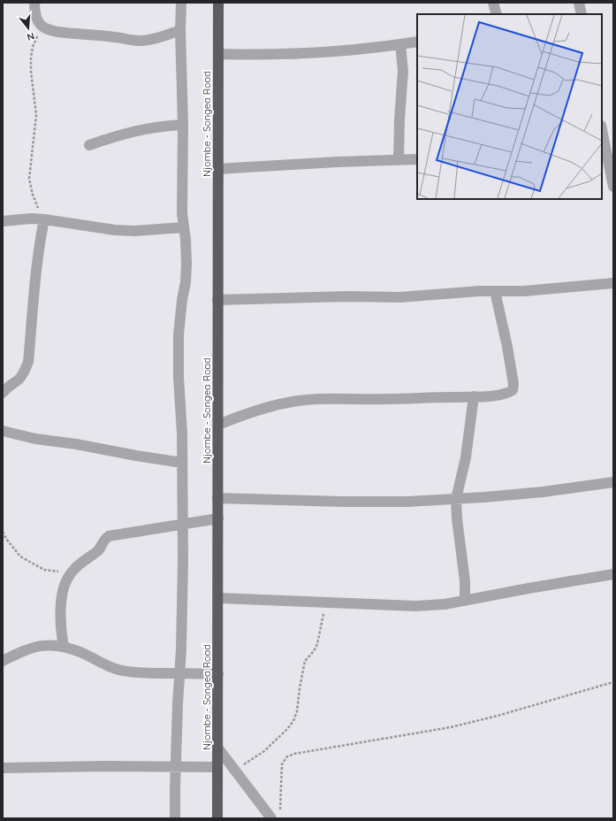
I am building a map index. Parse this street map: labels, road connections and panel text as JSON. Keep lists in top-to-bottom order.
{
  "streets": {
    "highway": ["Njombe - Songea Road"]
  },
  "north": "bottom"
}
